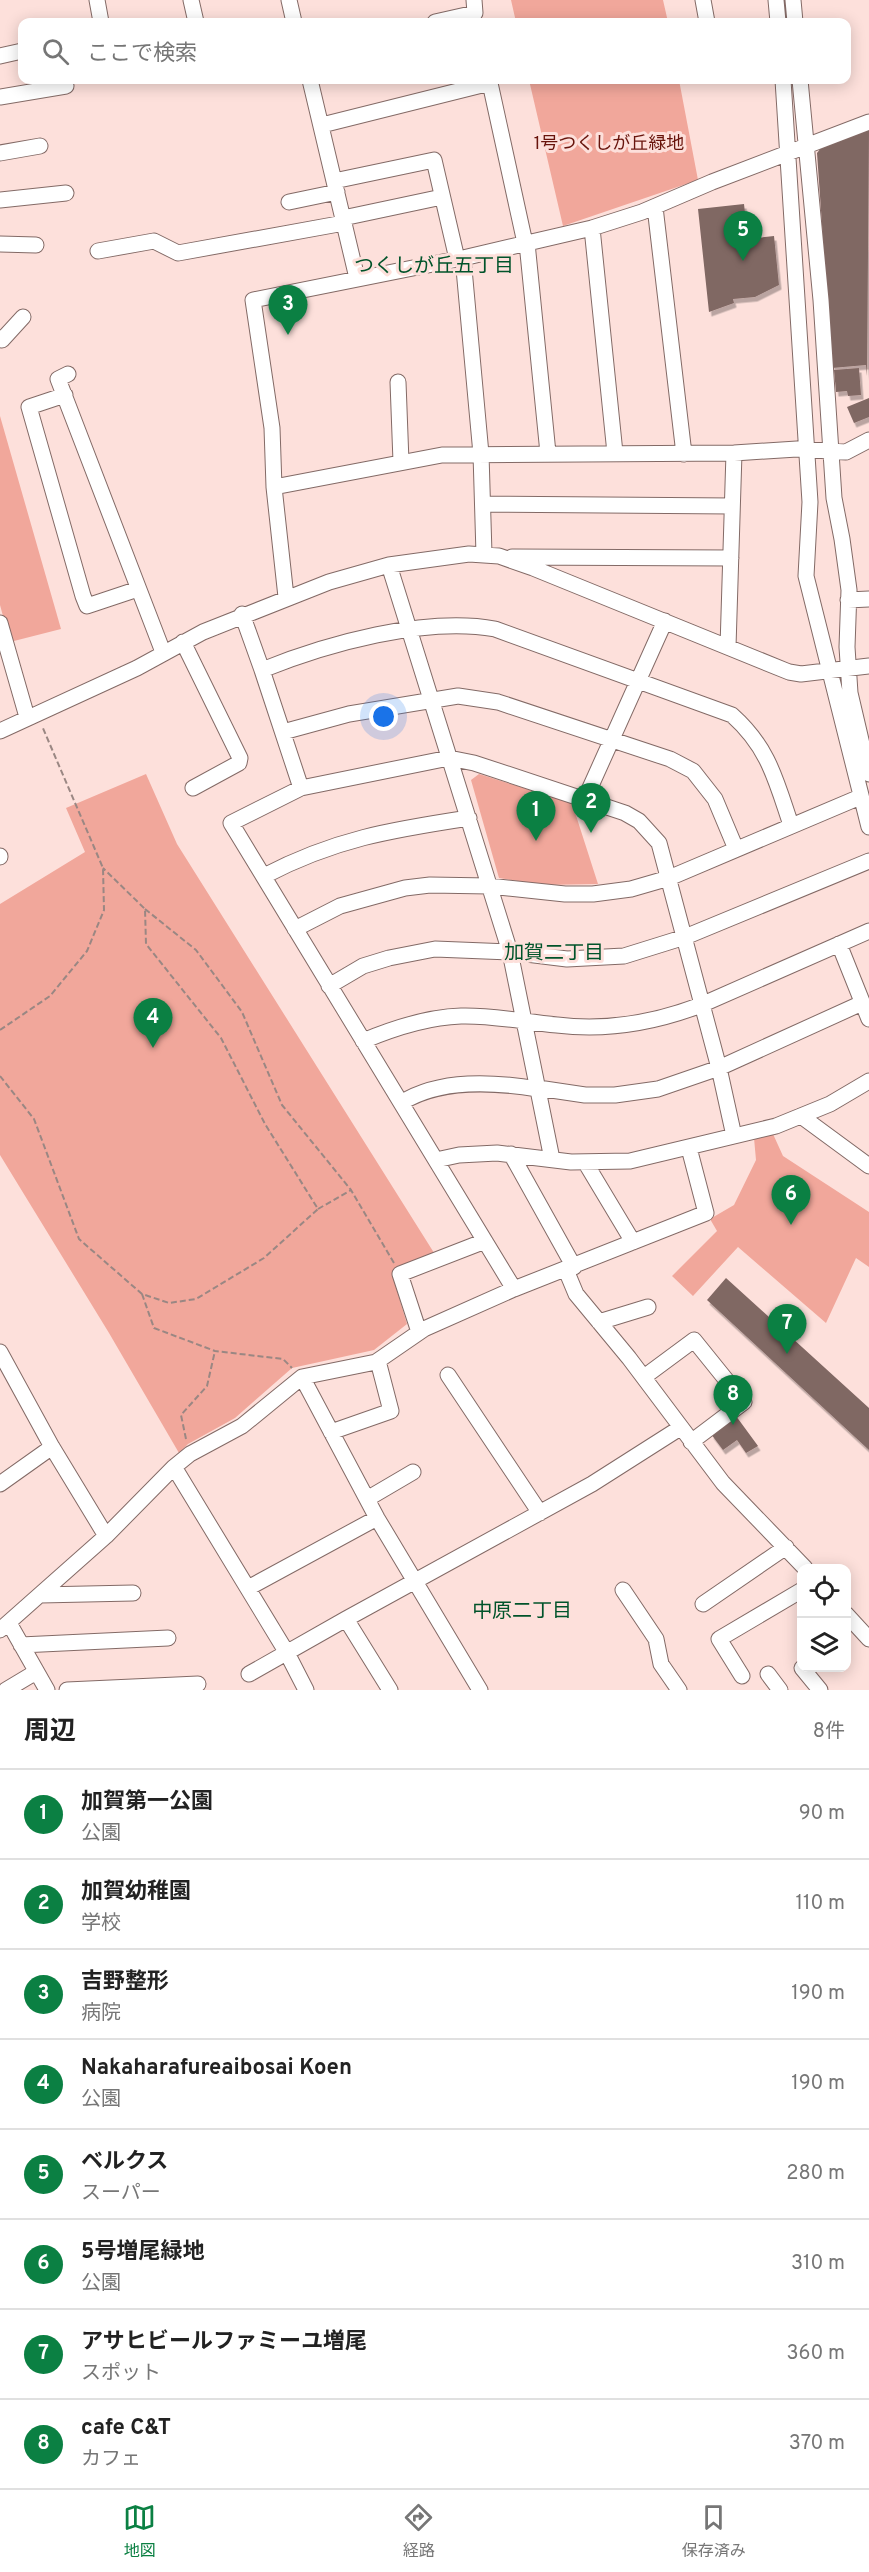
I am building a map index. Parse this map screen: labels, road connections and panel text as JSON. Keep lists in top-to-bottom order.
{
  "districts": ["つくしが丘五丁目", "加賀二丁目", "中原二丁目"],
  "parks": ["1号つくしが丘緑地"],
  "page": {
    "search": "ここで検索",
    "pins": [
      "5",
      "3",
      "2",
      "1",
      "4",
      "6",
      "7",
      "8"
    ],
    "heading": ["周辺", "8件"],
    "list": [
      {
        "mark": "1",
        "name": "加賀第一公園",
        "note": "公園",
        "value": "90 m"
      },
      {
        "mark": "2",
        "name": "加賀幼稚園",
        "note": "学校",
        "value": "110 m"
      },
      {
        "mark": "3",
        "name": "吉野整形",
        "note": "病院",
        "value": "190 m"
      },
      {
        "mark": "4",
        "name": "Nakaharafureaibosai Koen",
        "note": "公園",
        "value": "190 m"
      },
      {
        "mark": "5",
        "name": "ベルクス",
        "note": "スーパー",
        "value": "280 m"
      },
      {
        "mark": "6",
        "name": "5号増尾緑地",
        "note": "公園",
        "value": "310 m"
      },
      {
        "mark": "7",
        "name": "アサヒビールファミーユ増尾",
        "note": "スポット",
        "value": "360 m"
      },
      {
        "mark": "8",
        "name": "cafe C&T",
        "note": "カフェ",
        "value": "370 m"
      }
    ],
    "nav": ["地図", "経路", "保存済み"]
  }
}
